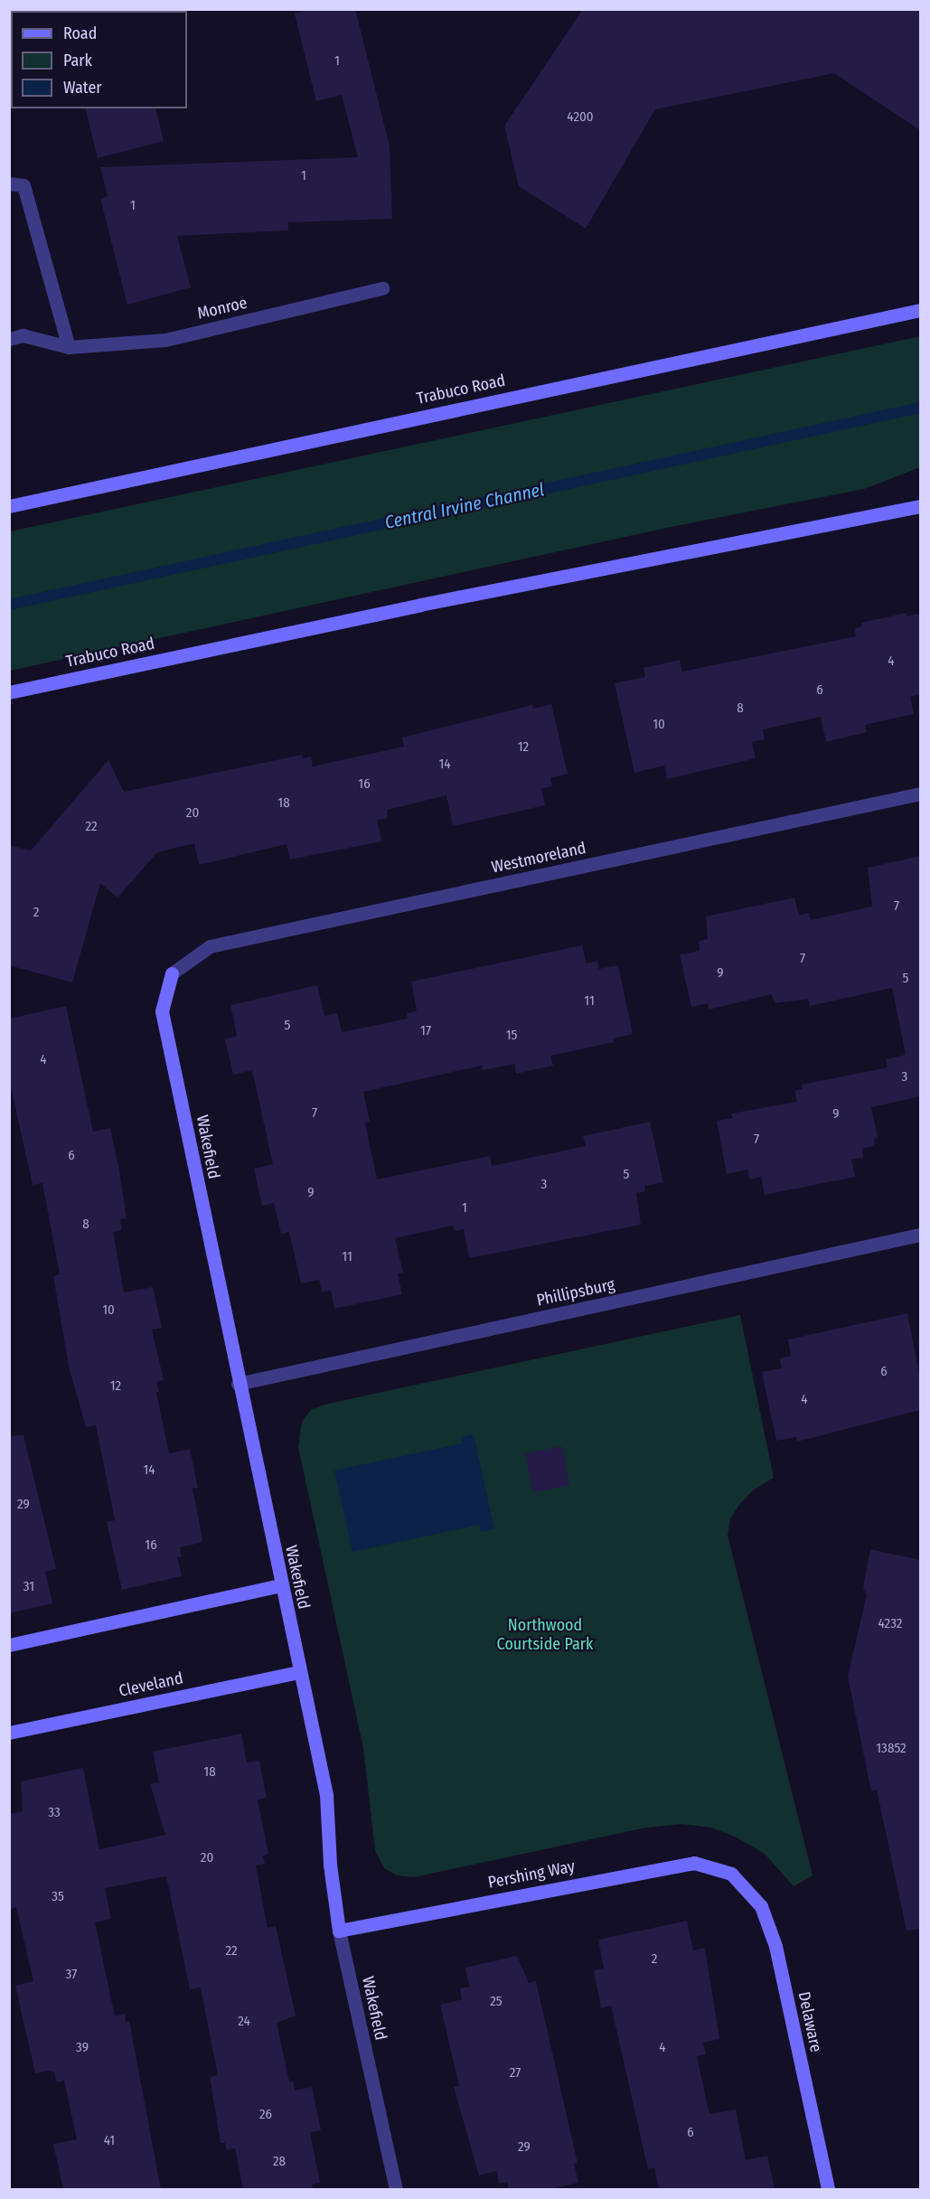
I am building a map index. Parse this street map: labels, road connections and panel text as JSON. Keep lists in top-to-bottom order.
{
  "streets": {
    "street": [
      "Monroe",
      "Trabuco Road",
      "Westmoreland",
      "Wakefield",
      "Phillipsburg",
      "Cleveland",
      "Pershing Way",
      "Delaware"
    ]
  },
  "crossings": [
    ["Westmoreland", "Wakefield"],
    ["Wakefield", "Phillipsburg"],
    ["Wakefield", "Cleveland"],
    ["Wakefield", "Pershing Way"],
    ["Pershing Way", "Delaware"]
  ],
  "water": ["Central Irvine Channel"],
  "parks": ["Northwood Courtside Park"],
  "house_numbers": [
    "1",
    "4200",
    "1",
    "1",
    "4",
    "6",
    "8",
    "10",
    "12",
    "14",
    "16",
    "18",
    "20",
    "22",
    "7",
    "2",
    "7",
    "9",
    "5",
    "11",
    "5",
    "17",
    "15",
    "4",
    "3",
    "7",
    "9",
    "7",
    "6",
    "5",
    "3",
    "9",
    "1",
    "8",
    "11",
    "10",
    "6",
    "12",
    "4",
    "14",
    "29",
    "16",
    "31",
    "4232",
    "13852",
    "18",
    "33",
    "20",
    "35",
    "22",
    "2",
    "37",
    "25",
    "24",
    "39",
    "4",
    "27",
    "26",
    "6",
    "41",
    "29",
    "28"
  ],
  "legend": ["Road", "Park", "Water"]
}
